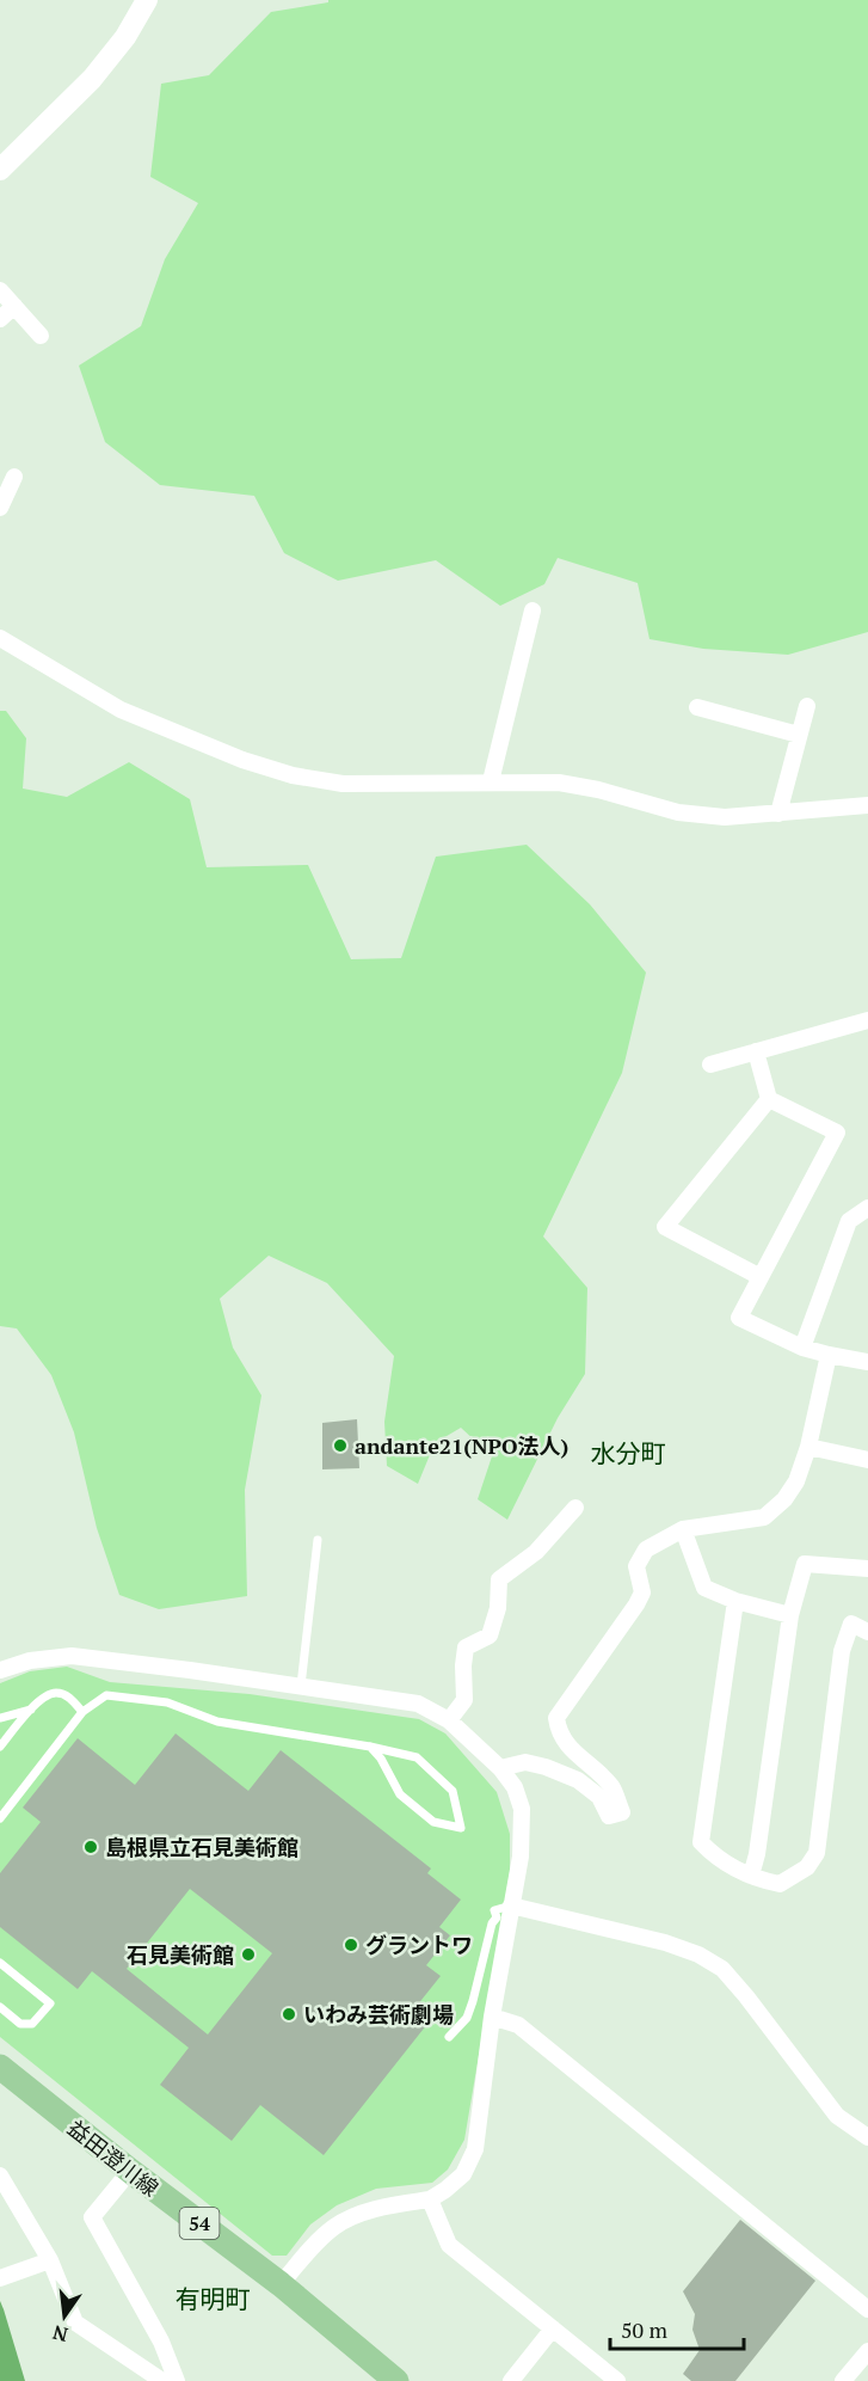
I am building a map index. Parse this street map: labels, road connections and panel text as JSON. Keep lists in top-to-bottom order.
{
  "streets": {
    "main road": ["益田澄川線", "54"]
  },
  "districts": ["水分町", "有明町"],
  "places": [
    "andante21(NPO法人)",
    "島根県立石見美術館",
    "グラントワ",
    "石見美術館",
    "いわみ芸術劇場"
  ],
  "scale_bar": "50 m",
  "north": "bottom"
}
